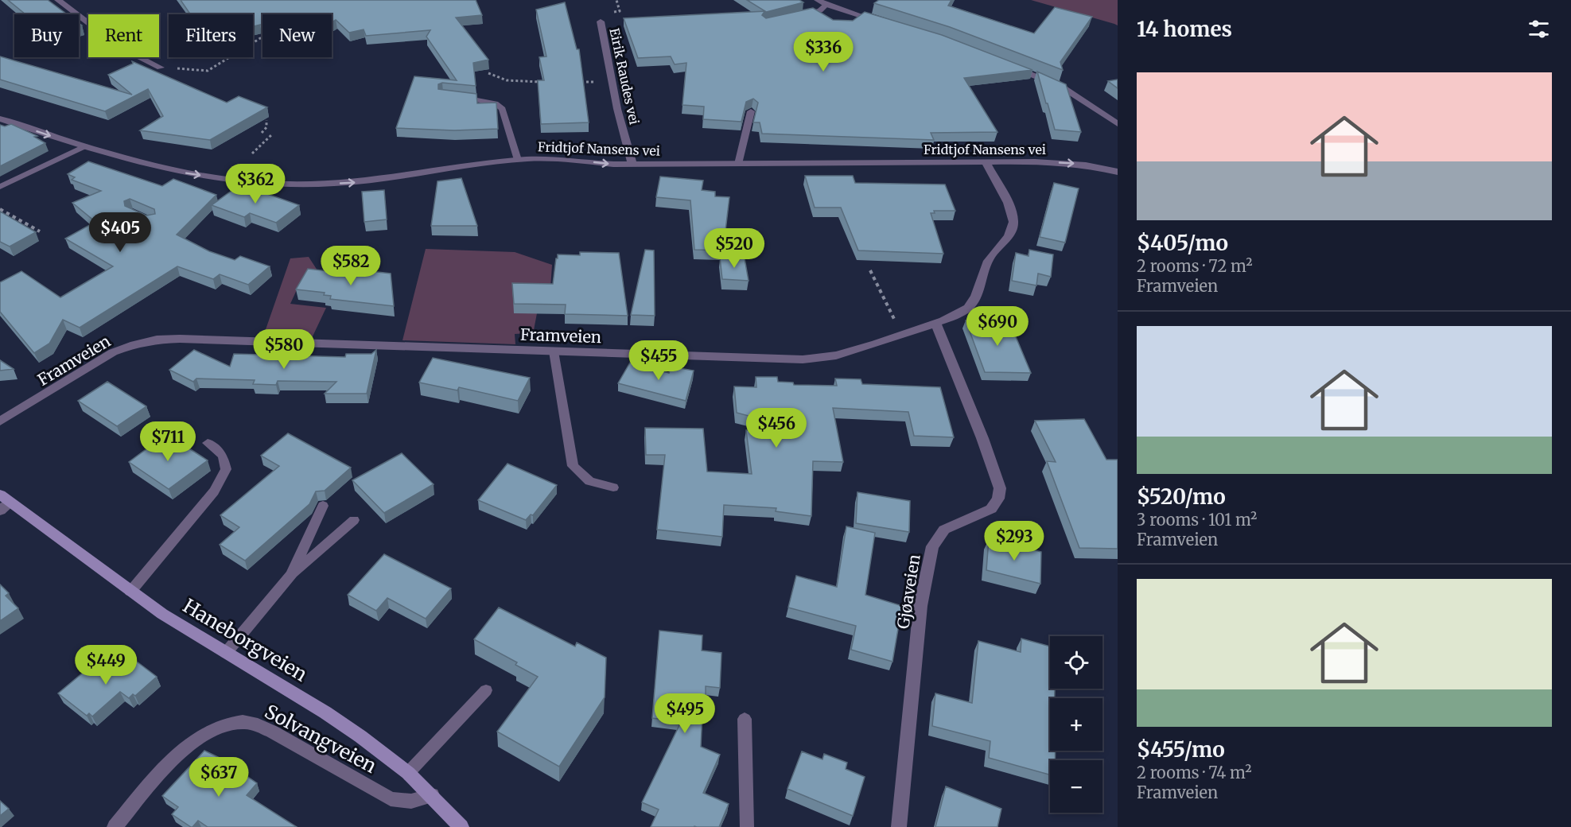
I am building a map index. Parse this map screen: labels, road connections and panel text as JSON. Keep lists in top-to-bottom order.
{
  "streets": {
    "street": [
      "Eirik Raudes vei",
      "Fridtjof Nansens vei",
      "Framveien",
      "Gjøaveien",
      "Haneborgveien",
      "Solvangveien"
    ]
  },
  "crossings": [
    ["Eirik Raudes vei", "Fridtjof Nansens vei"],
    ["Fridtjof Nansens vei", "Framveien"],
    ["Framveien", "Gjøaveien"],
    ["Haneborgveien", "Solvangveien"]
  ],
  "one_way": ["Fridtjof Nansens vei"],
  "page": {
    "heading": "14 homes",
    "chip": [
      "Buy",
      "Rent",
      "Filters",
      "New"
    ],
    "price": [
      "$336",
      "$362",
      "$405",
      "$520",
      "$582",
      "$690",
      "$580",
      "$455",
      "$456",
      "$711",
      "$293",
      "$449",
      "$495",
      "$637"
    ],
    "list": [
      {
        "name": "$405/mo",
        "note": "2 rooms · 72 m² · Framveien"
      },
      {
        "name": "$520/mo",
        "note": "3 rooms · 101 m² · Framveien"
      },
      {
        "name": "$455/mo",
        "note": "2 rooms · 74 m² · Framveien"
      }
    ],
    "map_buttons": ["+", "−"]
  }
}
